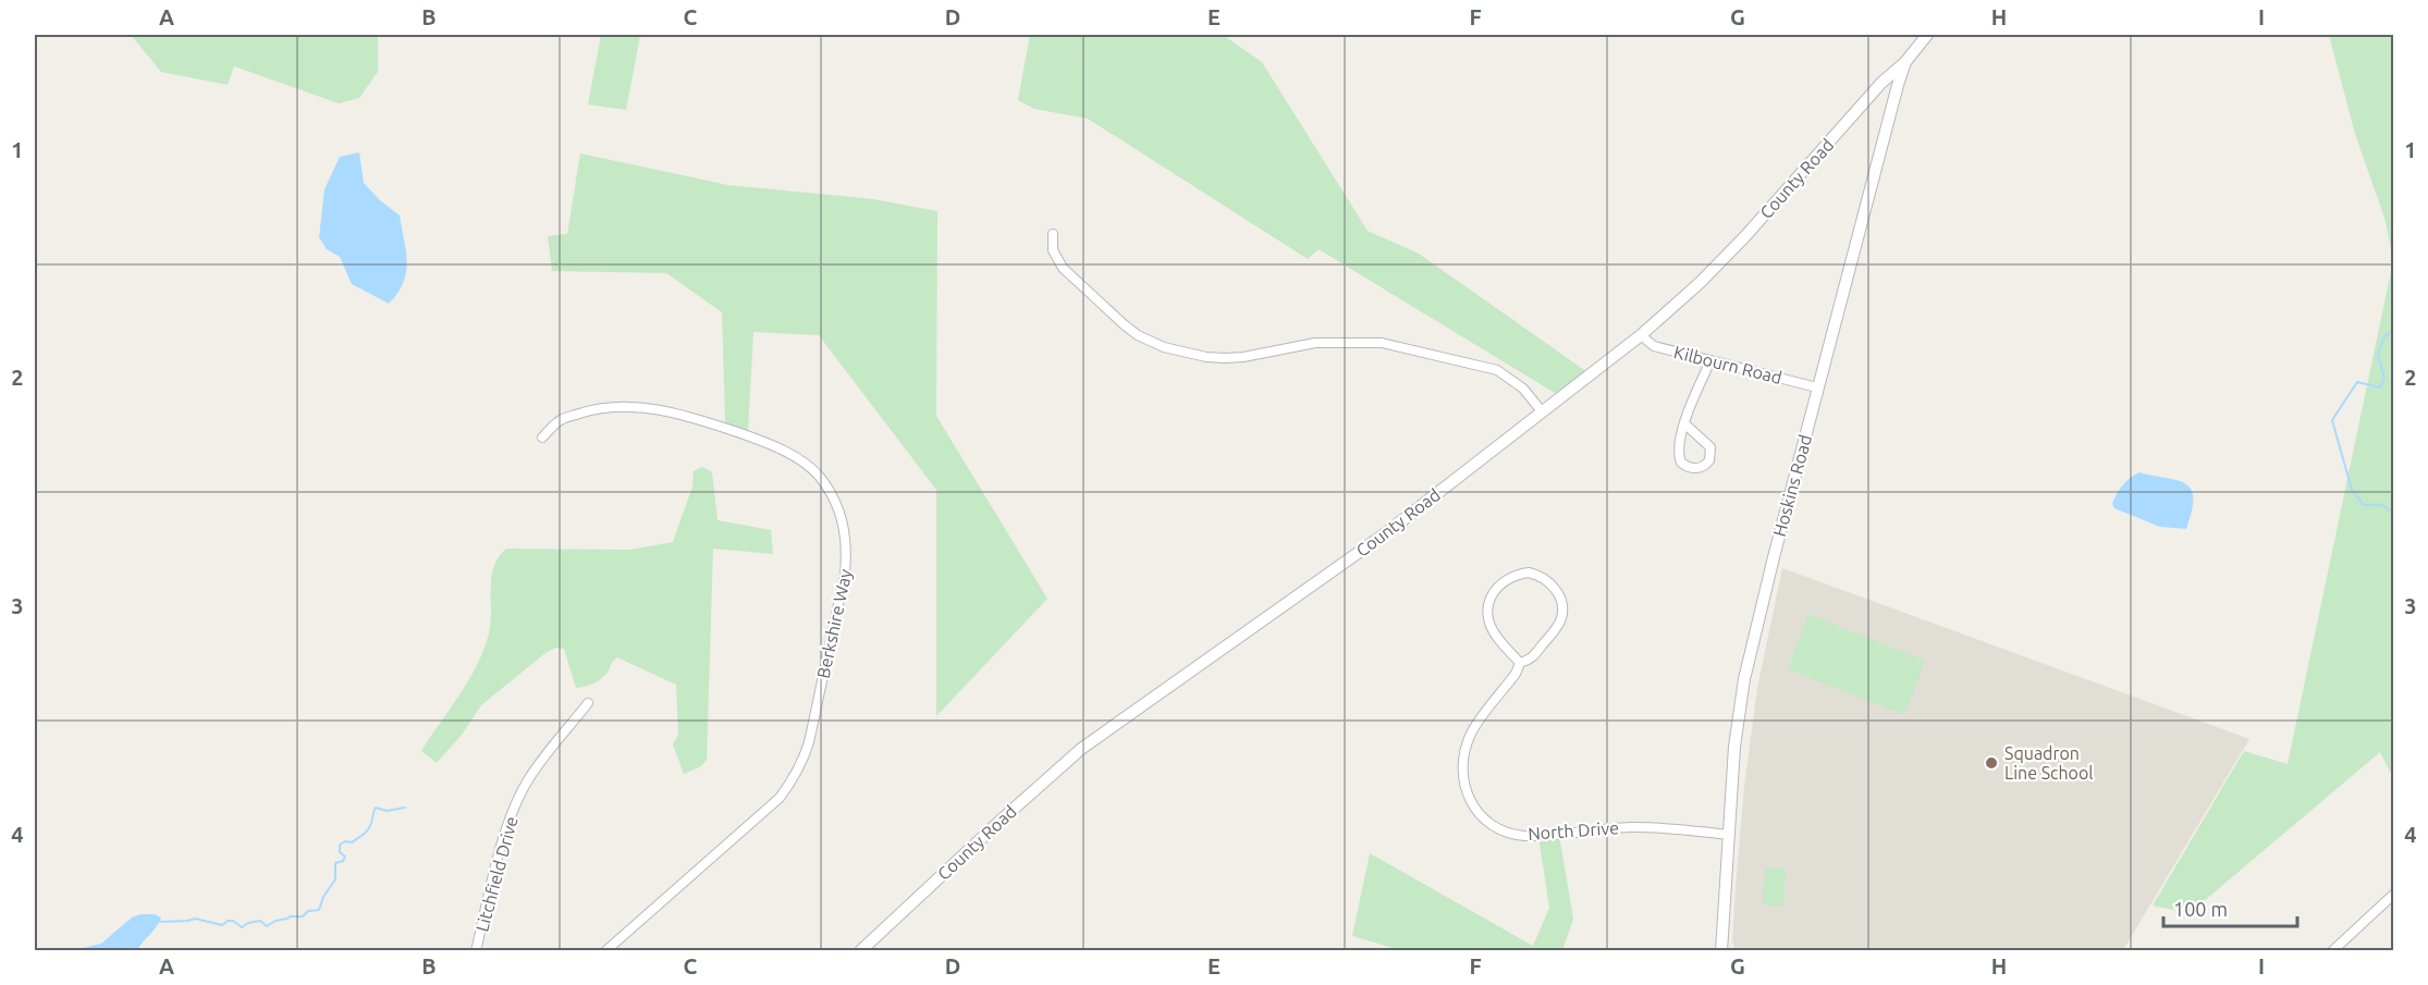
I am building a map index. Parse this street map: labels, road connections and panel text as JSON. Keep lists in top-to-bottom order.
{
  "streets": {
    "street": [
      "County Road",
      "Kilbourn Road",
      "Hoskins Road",
      "Berkshire Way",
      "North Drive",
      "Litchfield Drive"
    ]
  },
  "crossings": [
    ["County Road", "Kilbourn Road"],
    ["County Road", "Hoskins Road"],
    ["Kilbourn Road", "Hoskins Road"],
    ["Hoskins Road", "North Drive"]
  ],
  "places": ["Squadron Line School"],
  "scale_bar": "100 m",
  "grid": {
    "columns": [
      "A",
      "B",
      "C",
      "D",
      "E",
      "F",
      "G",
      "H",
      "I"
    ],
    "rows": [
      "1",
      "2",
      "3",
      "4"
    ]
  }
}
